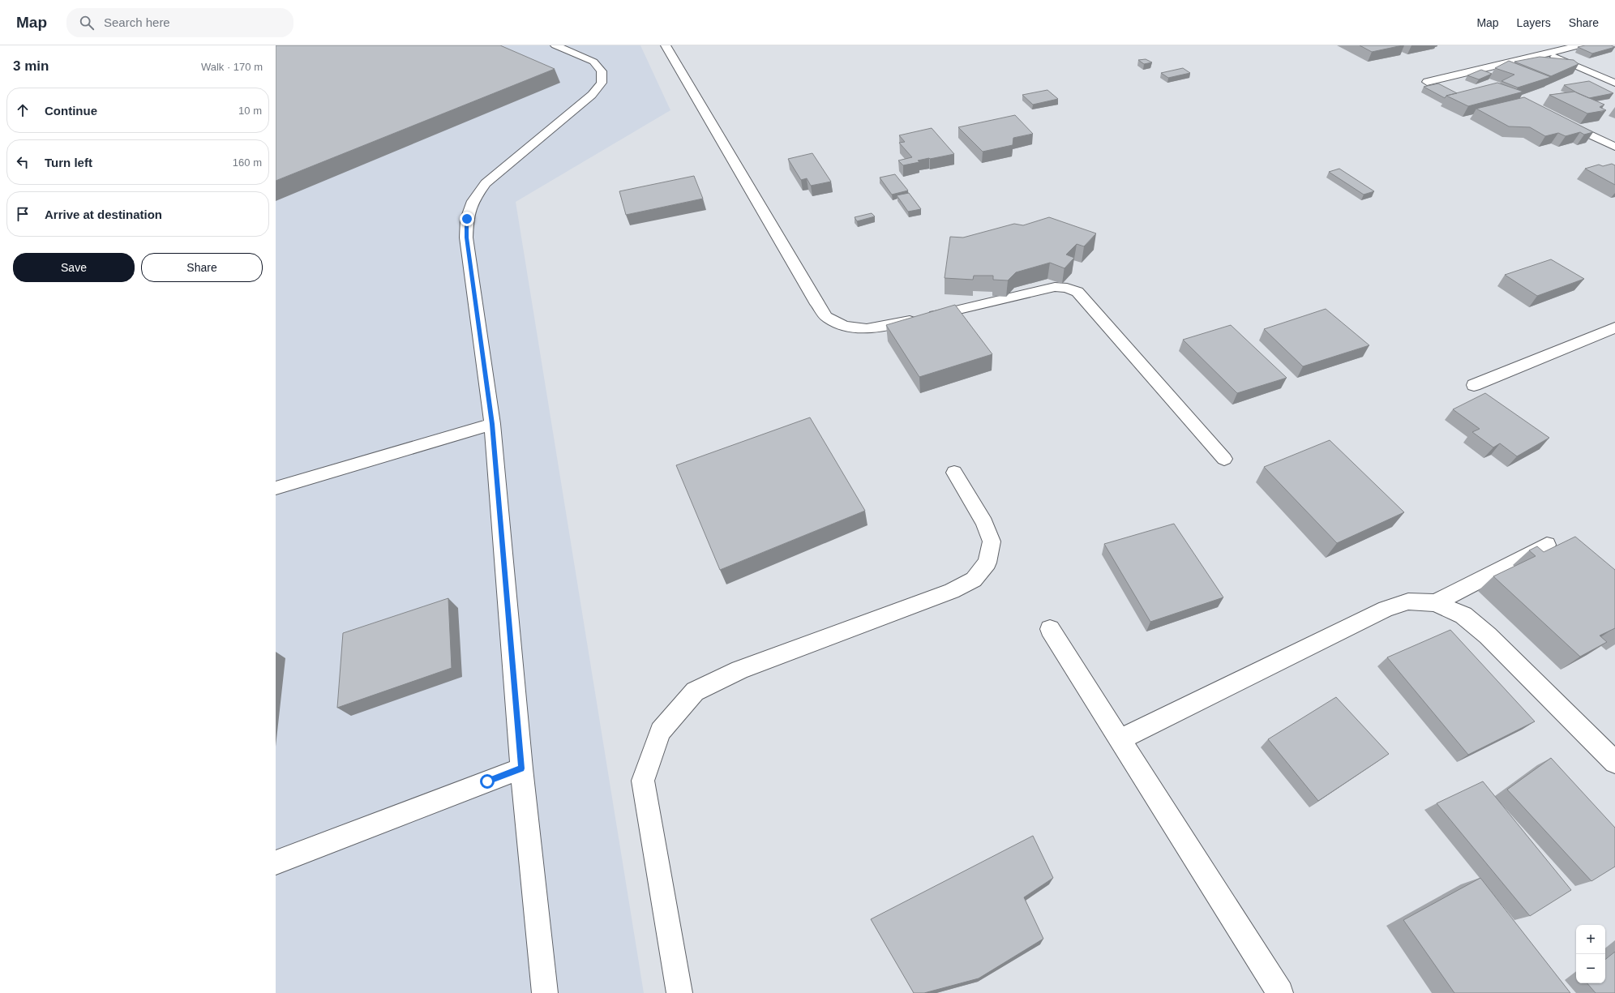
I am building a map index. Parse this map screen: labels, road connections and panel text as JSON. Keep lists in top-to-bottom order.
{
  "page": {
    "header": "Map",
    "search": "Search here",
    "nav": ["Map", "Layers", "Share"],
    "heading": ["3 min", "Walk · 170 m"],
    "list": [
      ["Continue", "10 m"],
      ["Turn left", "160 m"],
      "Arrive at destination"
    ],
    "buttons": ["Save", "Share"],
    "map_buttons": ["+", "−"]
  }
}
